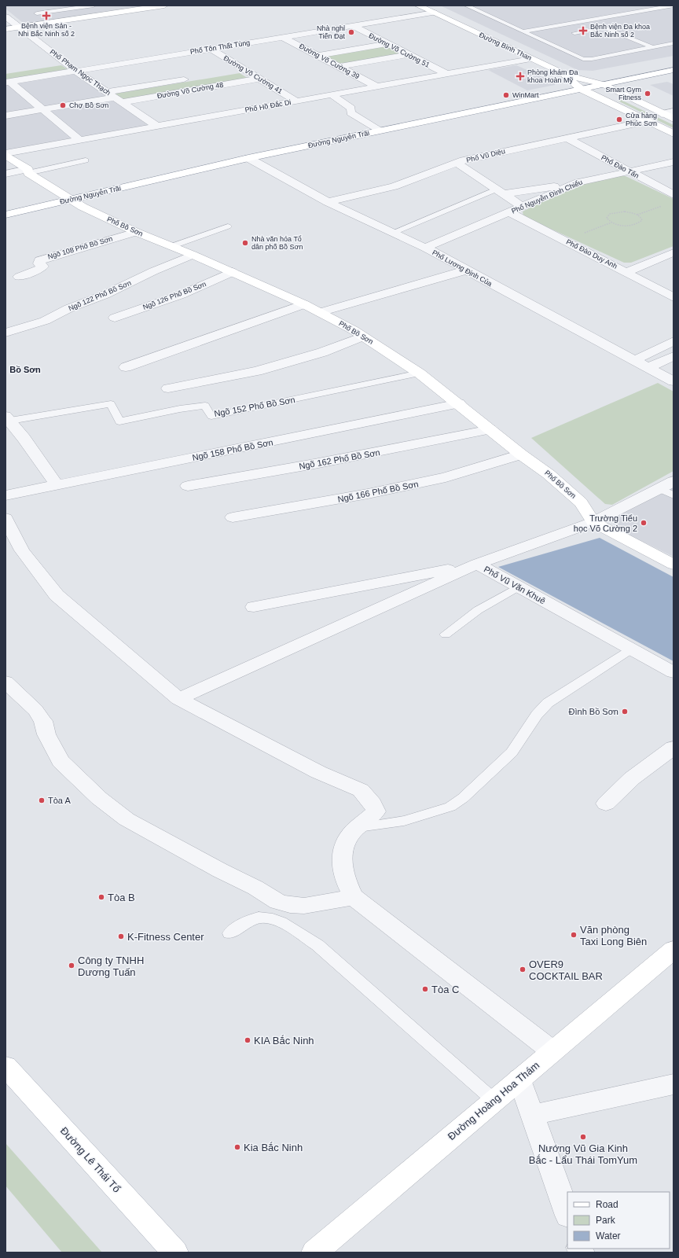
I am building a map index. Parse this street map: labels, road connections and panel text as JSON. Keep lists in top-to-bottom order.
{
  "streets": {
    "main road": [
      "Đường Bình Than",
      "Đường Nguyễn Trãi",
      "Phố Bồ Sơn",
      "Đường Hoàng Hoa Thám",
      "Đường Lê Thái Tổ"
    ],
    "street": [
      "Phố Tôn Thất Tùng",
      "Đường Võ Cường 51",
      "Đường Võ Cường 39",
      "Phố Phạm Ngọc Thạch",
      "Đường Võ Cường 41",
      "Đường Võ Cường 48",
      "Phố Hồ Đắc Di",
      "Phố Vũ Diệu",
      "Phố Đào Tấn",
      "Phố Nguyễn Đình Chiểu",
      "Ngõ 108 Phố Bồ Sơn",
      "Phố Đào Duy Anh",
      "Phố Lương Định Của",
      "Ngõ 122 Phố Bồ Sơn",
      "Ngõ 126 Phố Bồ Sơn",
      "Ngõ 158 Phố Bồ Sơn",
      "Ngõ 162 Phố Bồ Sơn",
      "Ngõ 166 Phố Bồ Sơn",
      "Phố Vũ Văn Khuê"
    ],
    "lane": ["Ngõ 152 Phố Bồ Sơn"]
  },
  "crossings": [
    ["Đường Bình Than", "Phố Tôn Thất Tùng"],
    ["Đường Bình Than", "Phố Hồ Đắc Di"],
    ["Đường Bình Than", "Đường Nguyễn Trãi"],
    ["Đường Bình Than", "Phố Vũ Diệu"],
    ["Phố Tôn Thất Tùng", "Đường Võ Cường 51"],
    ["Phố Tôn Thất Tùng", "Đường Võ Cường 39"],
    ["Phố Tôn Thất Tùng", "Phố Phạm Ngọc Thạch"],
    ["Phố Tôn Thất Tùng", "Đường Võ Cường 41"],
    ["Đường Võ Cường 51", "Phố Hồ Đắc Di"],
    ["Đường Võ Cường 39", "Phố Hồ Đắc Di"],
    ["Phố Phạm Ngọc Thạch", "Đường Võ Cường 48"],
    ["Phố Phạm Ngọc Thạch", "Phố Hồ Đắc Di"],
    ["Đường Võ Cường 41", "Đường Võ Cường 48"],
    ["Đường Võ Cường 41", "Phố Hồ Đắc Di"],
    ["Phố Hồ Đắc Di", "Phố Bồ Sơn"],
    ["Đường Nguyễn Trãi", "Phố Bồ Sơn"],
    ["Đường Nguyễn Trãi", "Phố Lương Định Của"],
    ["Phố Vũ Diệu", "Phố Đào Tấn"],
    ["Phố Vũ Diệu", "Phố Lương Định Của"],
    ["Phố Đào Tấn", "Phố Nguyễn Đình Chiểu"],
    ["Phố Nguyễn Đình Chiểu", "Phố Đào Duy Anh"],
    ["Phố Nguyễn Đình Chiểu", "Phố Lương Định Của"],
    ["Phố Bồ Sơn", "Ngõ 108 Phố Bồ Sơn"],
    ["Phố Bồ Sơn", "Ngõ 122 Phố Bồ Sơn"],
    ["Phố Bồ Sơn", "Ngõ 126 Phố Bồ Sơn"],
    ["Phố Bồ Sơn", "Ngõ 152 Phố Bồ Sơn"],
    ["Phố Bồ Sơn", "Ngõ 158 Phố Bồ Sơn"],
    ["Phố Bồ Sơn", "Ngõ 162 Phố Bồ Sơn"],
    ["Phố Bồ Sơn", "Ngõ 166 Phố Bồ Sơn"],
    ["Phố Bồ Sơn", "Phố Vũ Văn Khuê"]
  ],
  "districts": ["Bồ Sơn"],
  "places": {
    "health": ["Bệnh viện Sản - Nhi Bắc Ninh số 2", "Bệnh viện Đa khoa Bắc Ninh số 2", "Phòng khám Đa khoa Hoàn Mỹ"],
    "other": [
      "Nhà nghỉ Tiến Đạt",
      "Smart Gym Fitness",
      "WinMart",
      "Chợ Bồ Sơn",
      "Cửa hàng Phúc Sơn",
      "Nhà văn hóa Tổ dân phố Bồ Sơn",
      "Trường Tiểu học Võ Cường 2",
      "Đình Bồ Sơn",
      "Tòa A",
      "Tòa B",
      "Văn phòng Taxi Long Biên",
      "K-Fitness Center",
      "Công ty TNHH Dương Tuấn",
      "OVER9 COCKTAIL BAR",
      "Tòa C",
      "KIA Bắc Ninh",
      "Nướng Vũ Gia Kinh Bắc - Lẩu Thái TomYum",
      "Kia Bắc Ninh"
    ]
  },
  "legend": ["Road", "Park", "Water"]
}
